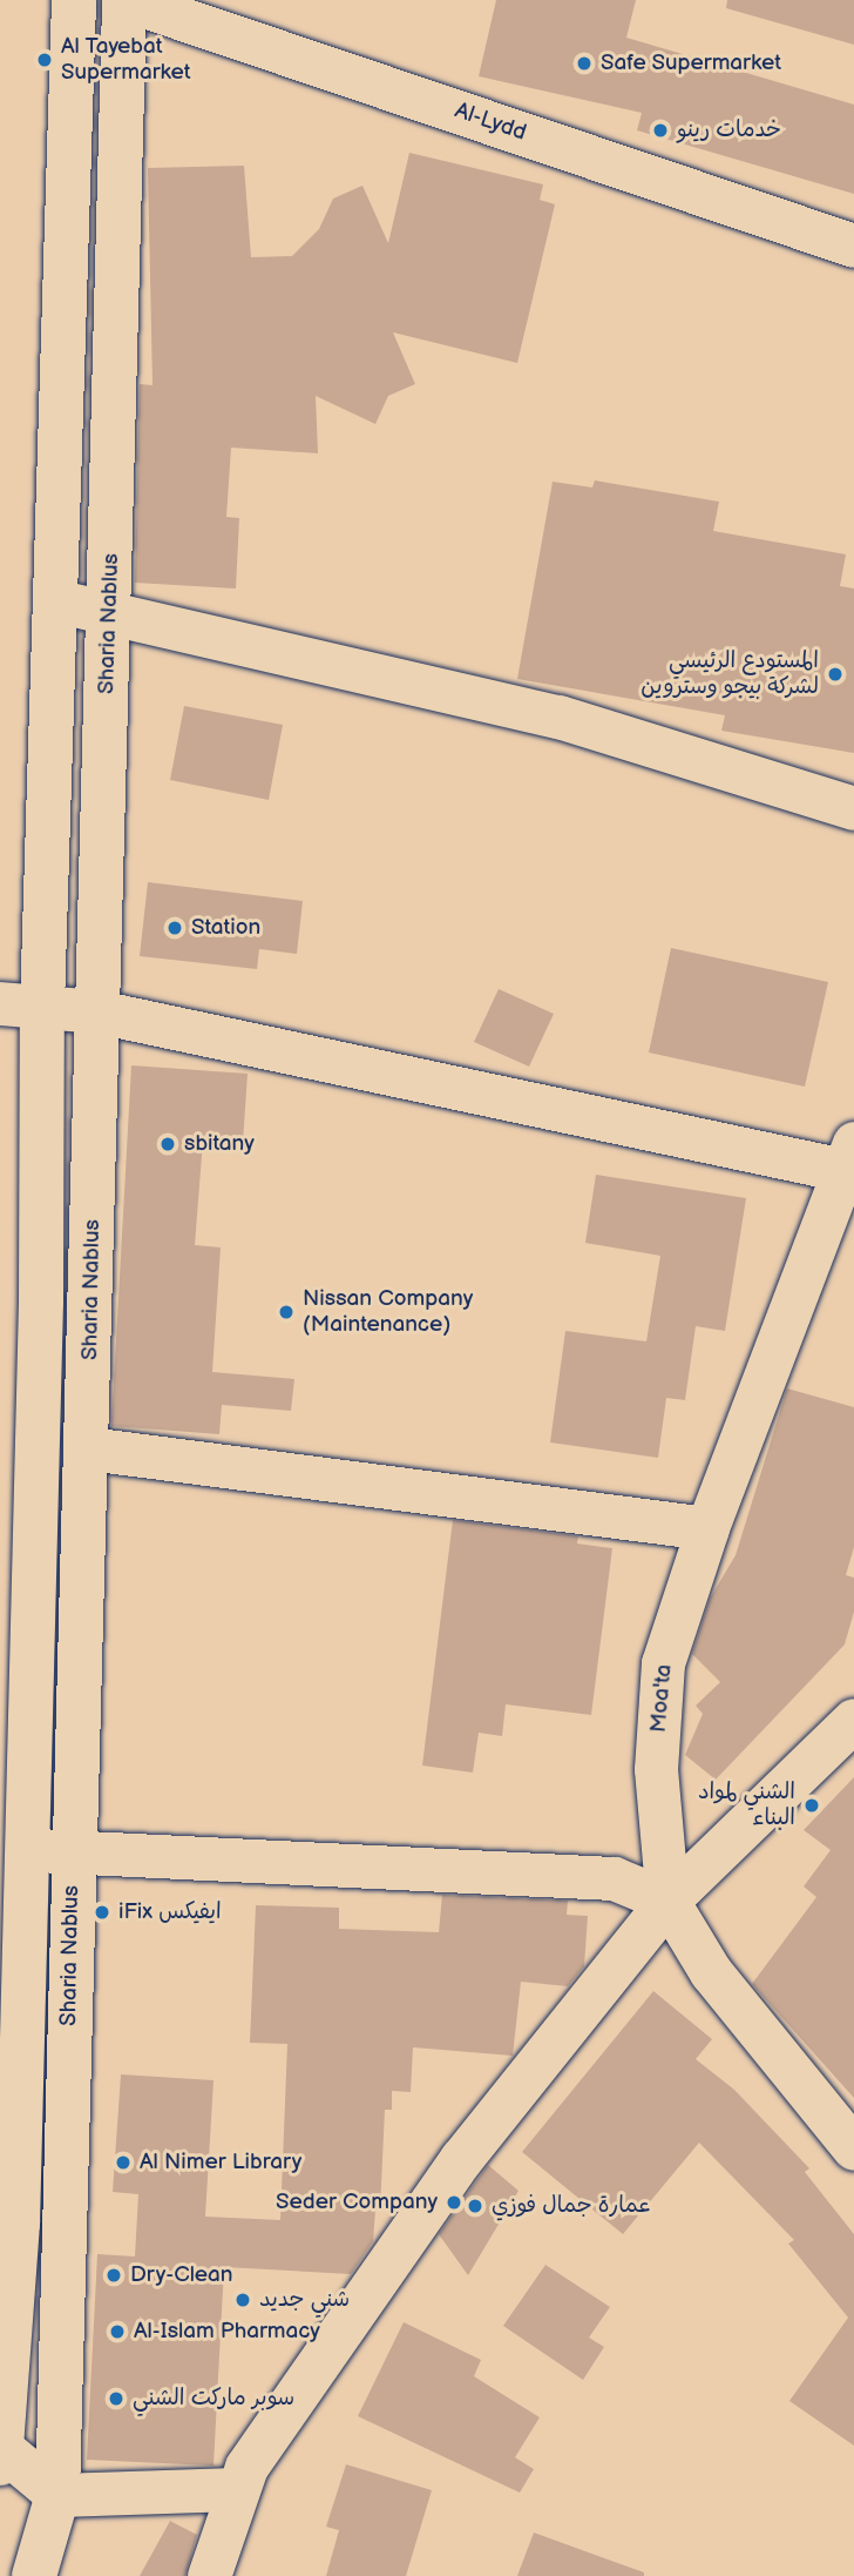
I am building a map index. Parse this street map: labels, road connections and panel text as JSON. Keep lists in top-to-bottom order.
{
  "streets": {
    "main road": ["Sharia Nablus"],
    "street": ["Al-Lydd", "Moa'ta"]
  },
  "crossings": [
    ["Al-Lydd", "Sharia Nablus"]
  ],
  "places": [
    "Al Tayebat Supermarket",
    "Safe Supermarket",
    "خدمات رينو",
    "المستودع الرئيسي لشركة بيجو وستروين",
    "Station",
    "sbitany",
    "Nissan Company (Maintenance)",
    "الشني لمواد البناء",
    "iFix ايفيكس",
    "Al Nimer Library",
    "Seder Company",
    "عمارة جمال فوزي",
    "Dry-Clean",
    "شني جديد",
    "Al-Islam Pharmacy",
    "سوبر ماركت الشني"
  ]
}
